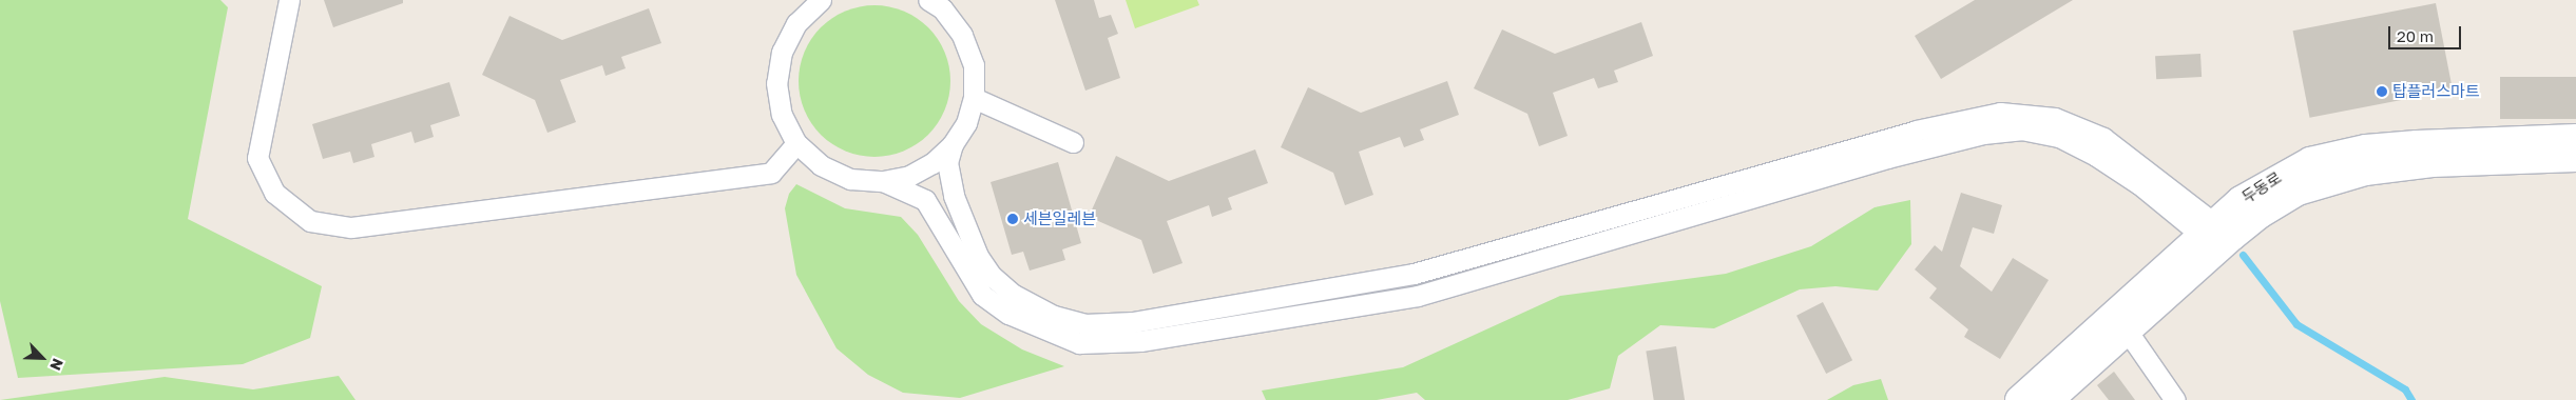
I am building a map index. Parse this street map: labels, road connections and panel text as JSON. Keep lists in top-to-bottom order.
{
  "streets": {
    "street": ["두동로"]
  },
  "places": ["탑플러스마트", "세븐일레븐"],
  "scale_bar": "20 m",
  "north": "bottom right"
}
